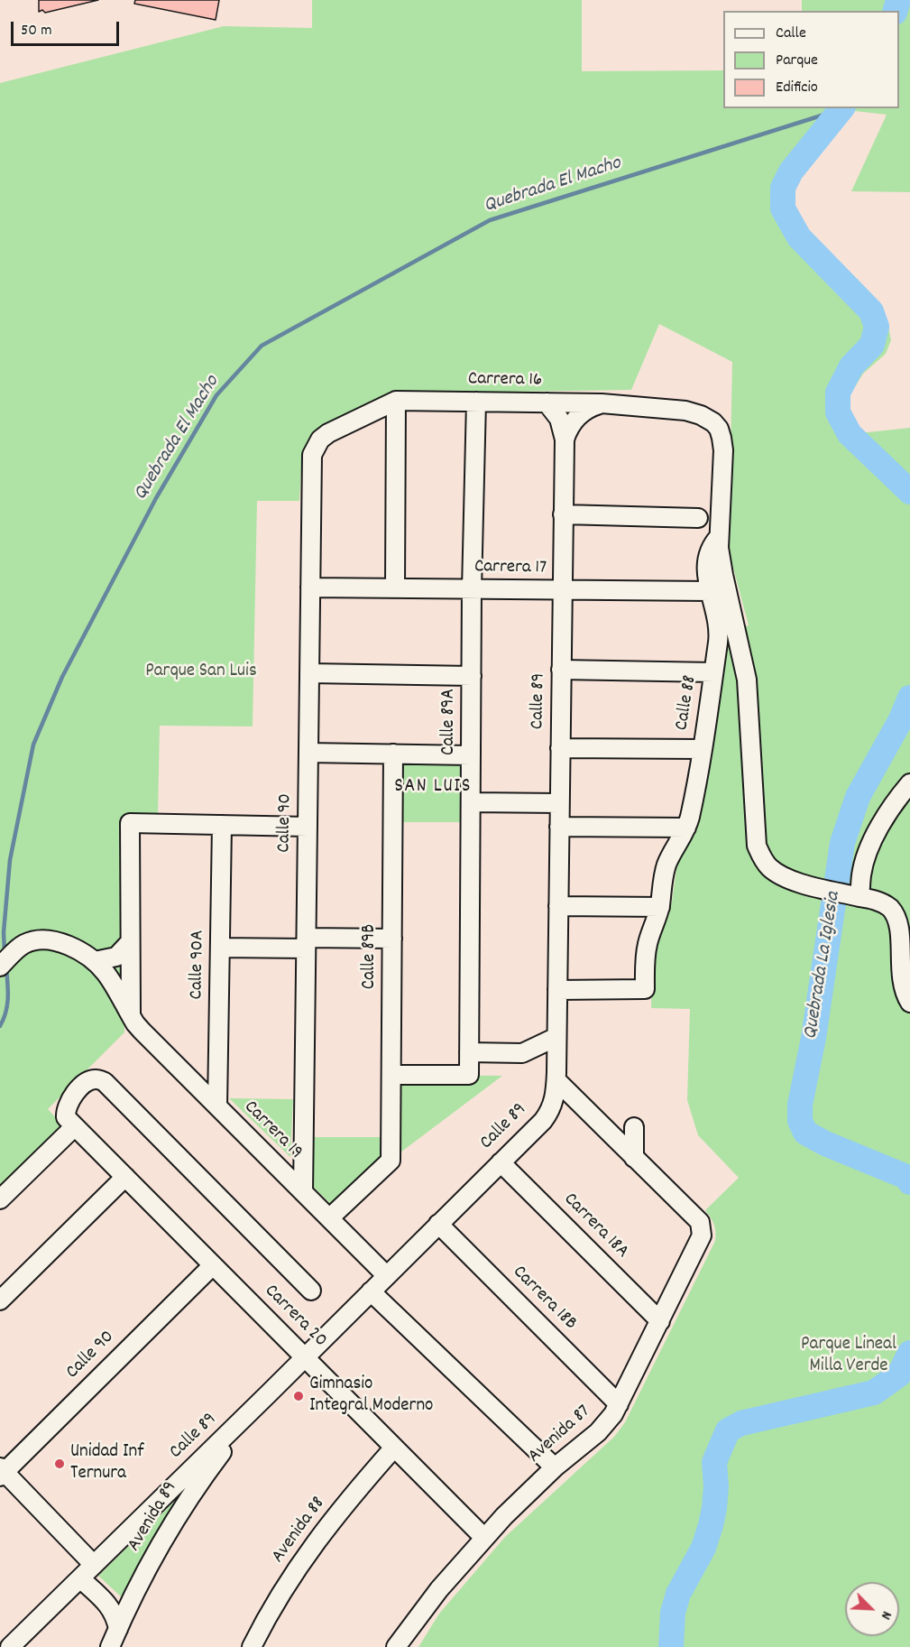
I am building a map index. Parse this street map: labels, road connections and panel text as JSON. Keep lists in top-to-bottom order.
{
  "streets": {
    "street": [
      "Carrera 16",
      "Carrera 17",
      "Calle 89",
      "Calle 88",
      "Calle 89A",
      "Calle 90",
      "Calle 89B",
      "Calle 90A",
      "Carrera 19",
      "Carrera 18A",
      "Carrera 18B",
      "Carrera 20",
      "Avenida 87",
      "Avenida 89",
      "Avenida 88"
    ]
  },
  "crossings": [
    ["Carrera 16", "Calle 89"],
    ["Carrera 16", "Calle 88"],
    ["Carrera 16", "Calle 89A"],
    ["Carrera 16", "Calle 90"],
    ["Carrera 17", "Calle 89"],
    ["Carrera 17", "Calle 88"],
    ["Carrera 17", "Calle 89A"],
    ["Carrera 17", "Calle 90"],
    ["Calle 89", "Calle 88"],
    ["Calle 89", "Carrera 19"],
    ["Calle 89", "Carrera 18A"],
    ["Calle 89", "Carrera 18B"],
    ["Calle 89", "Carrera 20"],
    ["Calle 89", "Avenida 89"],
    ["Calle 89A", "Calle 89B"],
    ["Calle 90", "Carrera 19"],
    ["Calle 90", "Carrera 20"],
    ["Calle 89B", "Carrera 19"],
    ["Calle 90A", "Carrera 19"],
    ["Carrera 18A", "Avenida 87"],
    ["Carrera 18B", "Avenida 87"],
    ["Carrera 20", "Avenida 87"],
    ["Carrera 20", "Avenida 88"]
  ],
  "districts": ["SAN LUIS"],
  "water": ["Quebrada El Macho", "Quebrada La Iglesia"],
  "parks": ["Parque San Luis", "Parque Lineal Milla Verde"],
  "places": ["Gimnasio Integral Moderno", "Unidad Inf Ternura"],
  "legend": ["Calle", "Parque", "Edificio"],
  "scale_bar": "50 m",
  "north": "bottom right"
}
